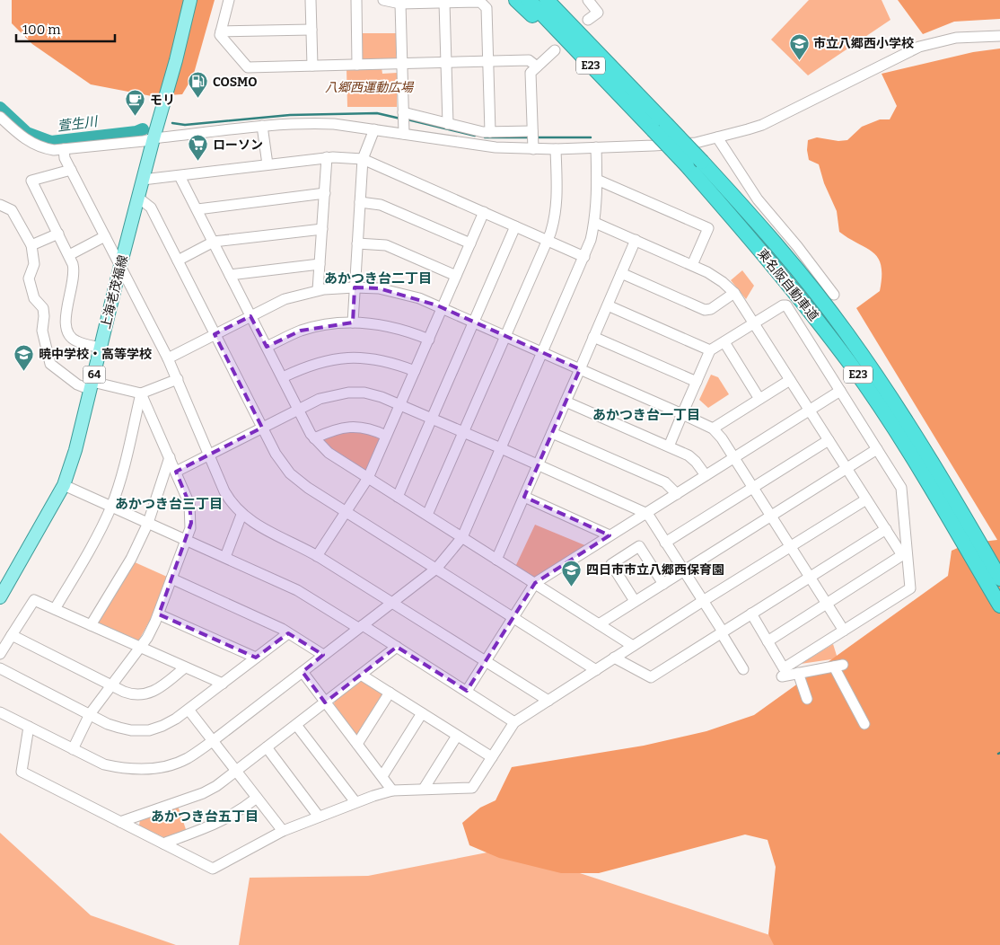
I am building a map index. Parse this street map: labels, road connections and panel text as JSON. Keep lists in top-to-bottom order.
{
  "streets": {
    "highway": ["E23", "東名阪自動車道"],
    "main road": ["上海老茂福線", "64"]
  },
  "districts": [
    "あかつき台二丁目",
    "あかつき台一丁目",
    "あかつき台三丁目",
    "あかつき台五丁目"
  ],
  "water": ["萱生川"],
  "parks": ["八郷西運動広場"],
  "places": {
    "school or university": ["市立八郷西小学校", "暁中学校・高等学校", "四日市市立八郷西保育園"],
    "fuel station": ["COSMO"],
    "cafe": ["モリ"],
    "supermarket": ["ローソン"]
  },
  "scale_bar": "100 m"
}
